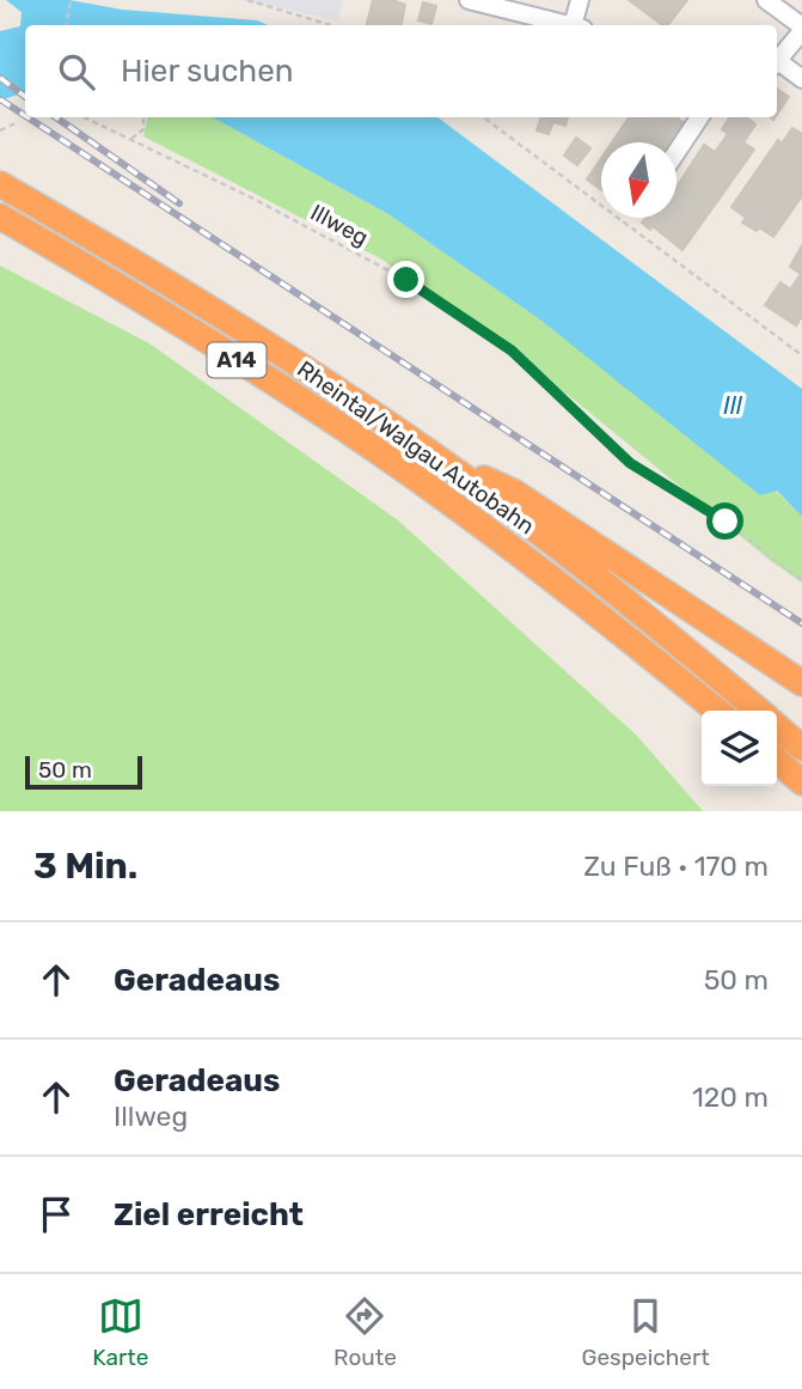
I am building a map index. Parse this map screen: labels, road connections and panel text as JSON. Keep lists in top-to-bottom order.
{
  "streets": {
    "highway": ["A14", "Rheintal/Walgau Autobahn"],
    "path": ["Illweg"]
  },
  "water": ["Ill"],
  "scale_bar": "50 m",
  "north": "bottom",
  "page": {
    "search": "Hier suchen",
    "scale": "50 m",
    "heading": ["3 Min.", "Zu Fuß · 170 m"],
    "list": [
      ["Geradeaus", "50 m"],
      ["Geradeaus", "Illweg", "120 m"],
      "Ziel erreicht"
    ],
    "nav": ["Karte", "Route", "Gespeichert"]
  }
}
